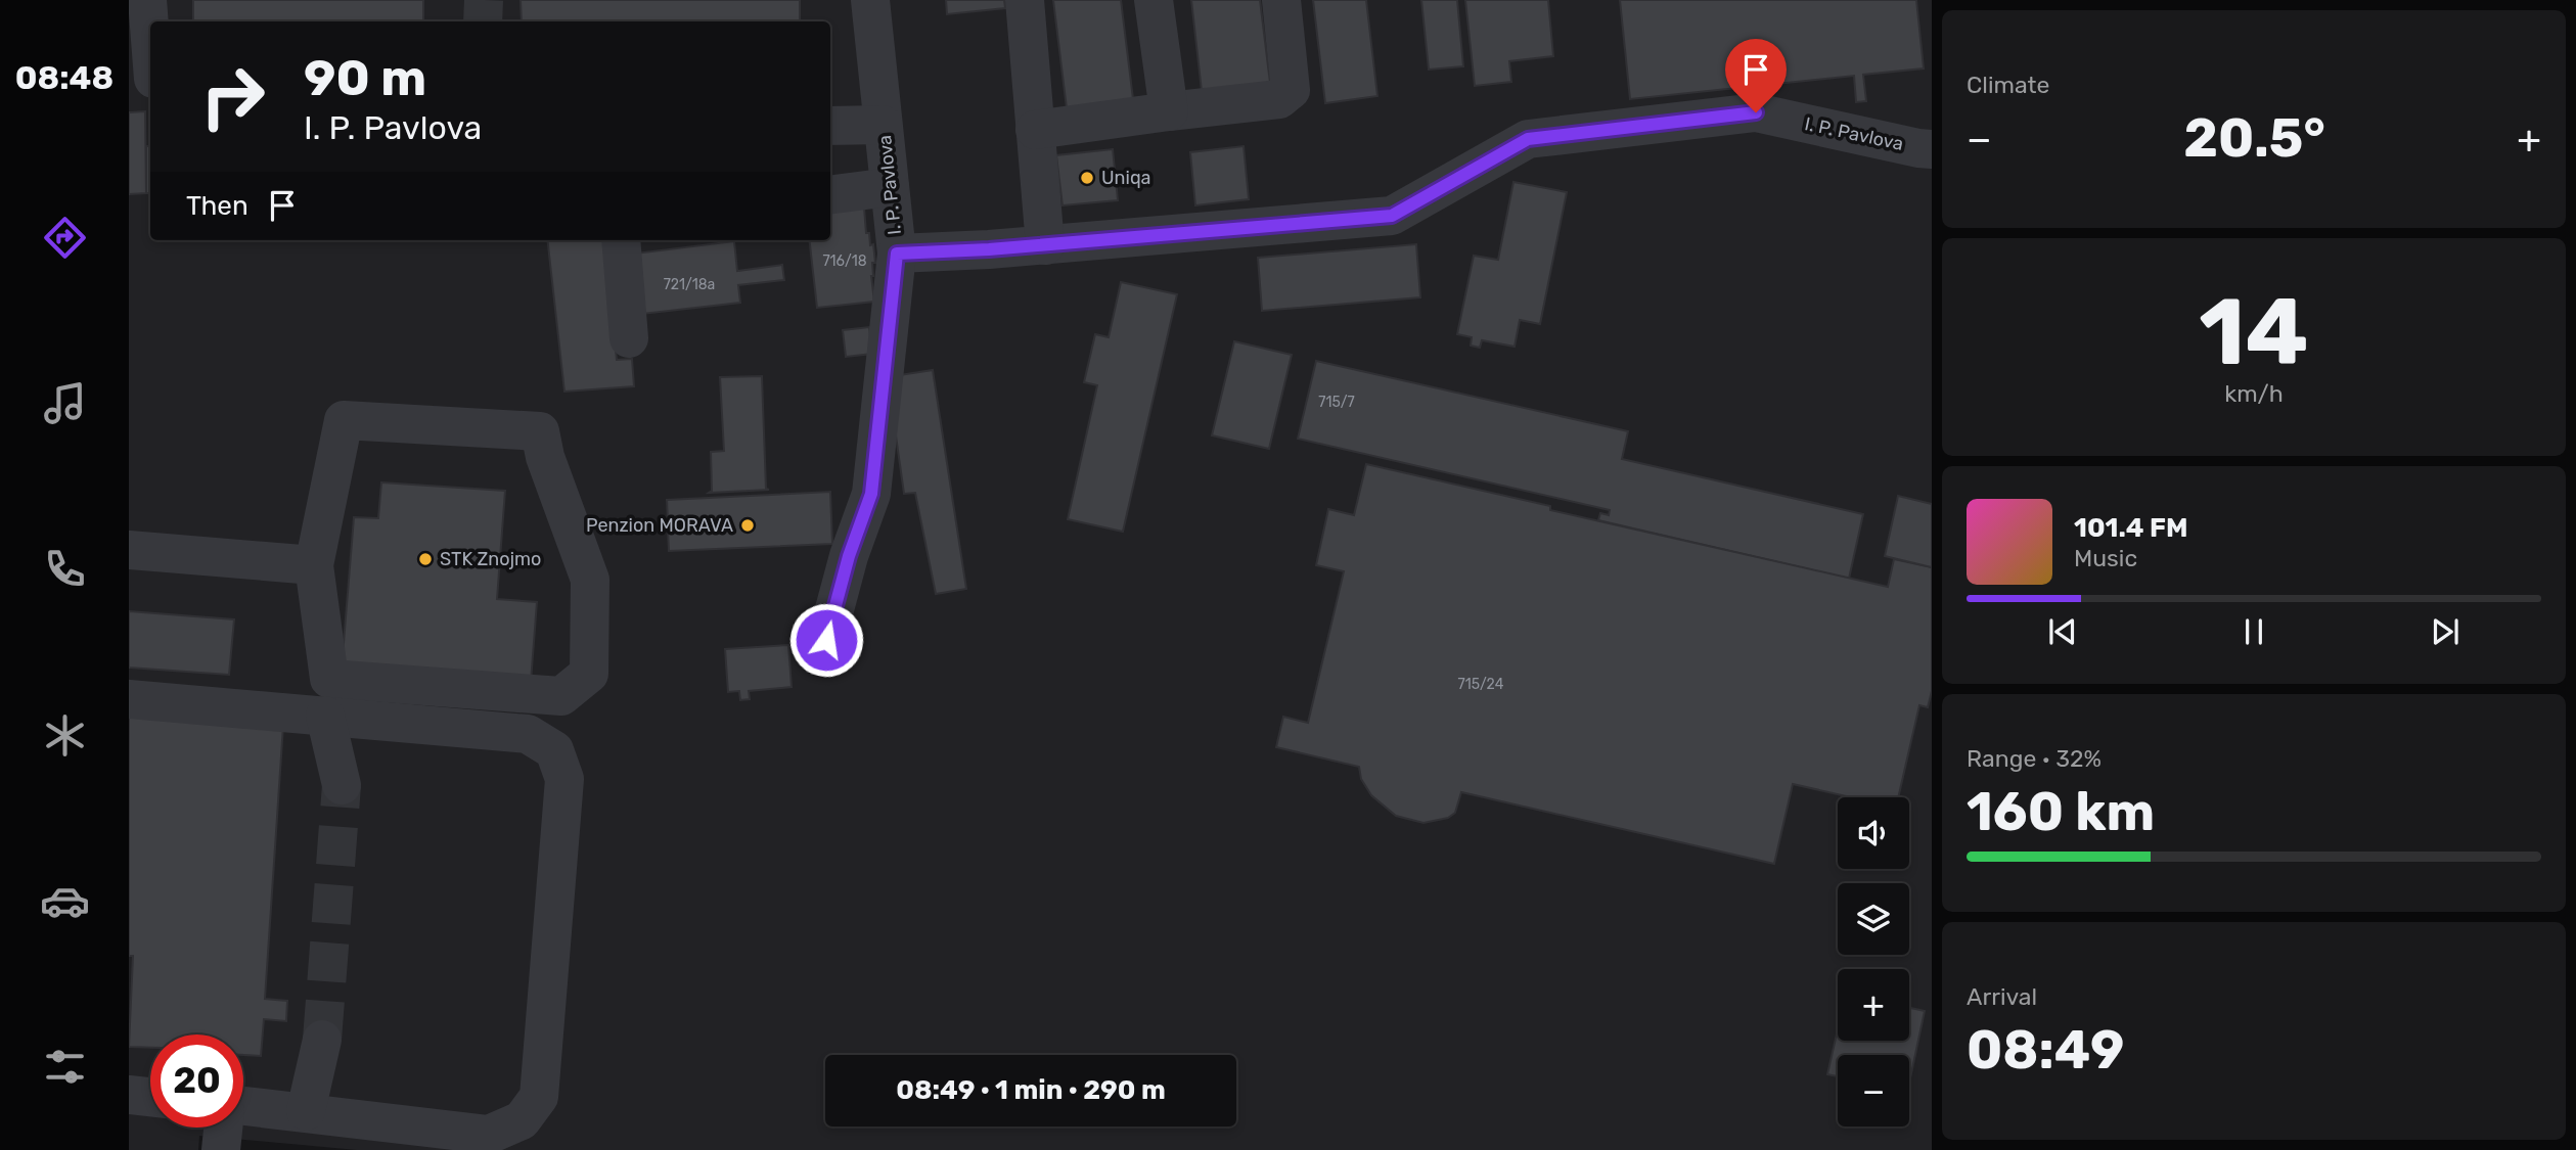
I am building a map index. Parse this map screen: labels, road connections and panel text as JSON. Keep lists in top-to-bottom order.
{
  "streets": {
    "street": ["I. P. Pavlova"]
  },
  "places": ["Uniqa", "Penzion MORAVA", "STK Znojmo"],
  "house_numbers": [
    "716/18",
    "721/18a",
    "715/7",
    "715/24"
  ],
  "page": {
    "tabs": "08:48",
    "tile": [
      "Climate",
      ["14", "km/h"],
      ["Range · 32%", "160 km"],
      ["Arrival", "08:49"]
    ],
    "turn": ["90 m", "I. P. Pavlova"],
    "heat": ["−", "20.5°", "+"],
    "then": "Then",
    "song": ["101.4 FM", "Music"],
    "map_buttons": ["+", "−"],
    "limit": "20",
    "trip": "08:49 · 1 min · 290 m"
  }
}
